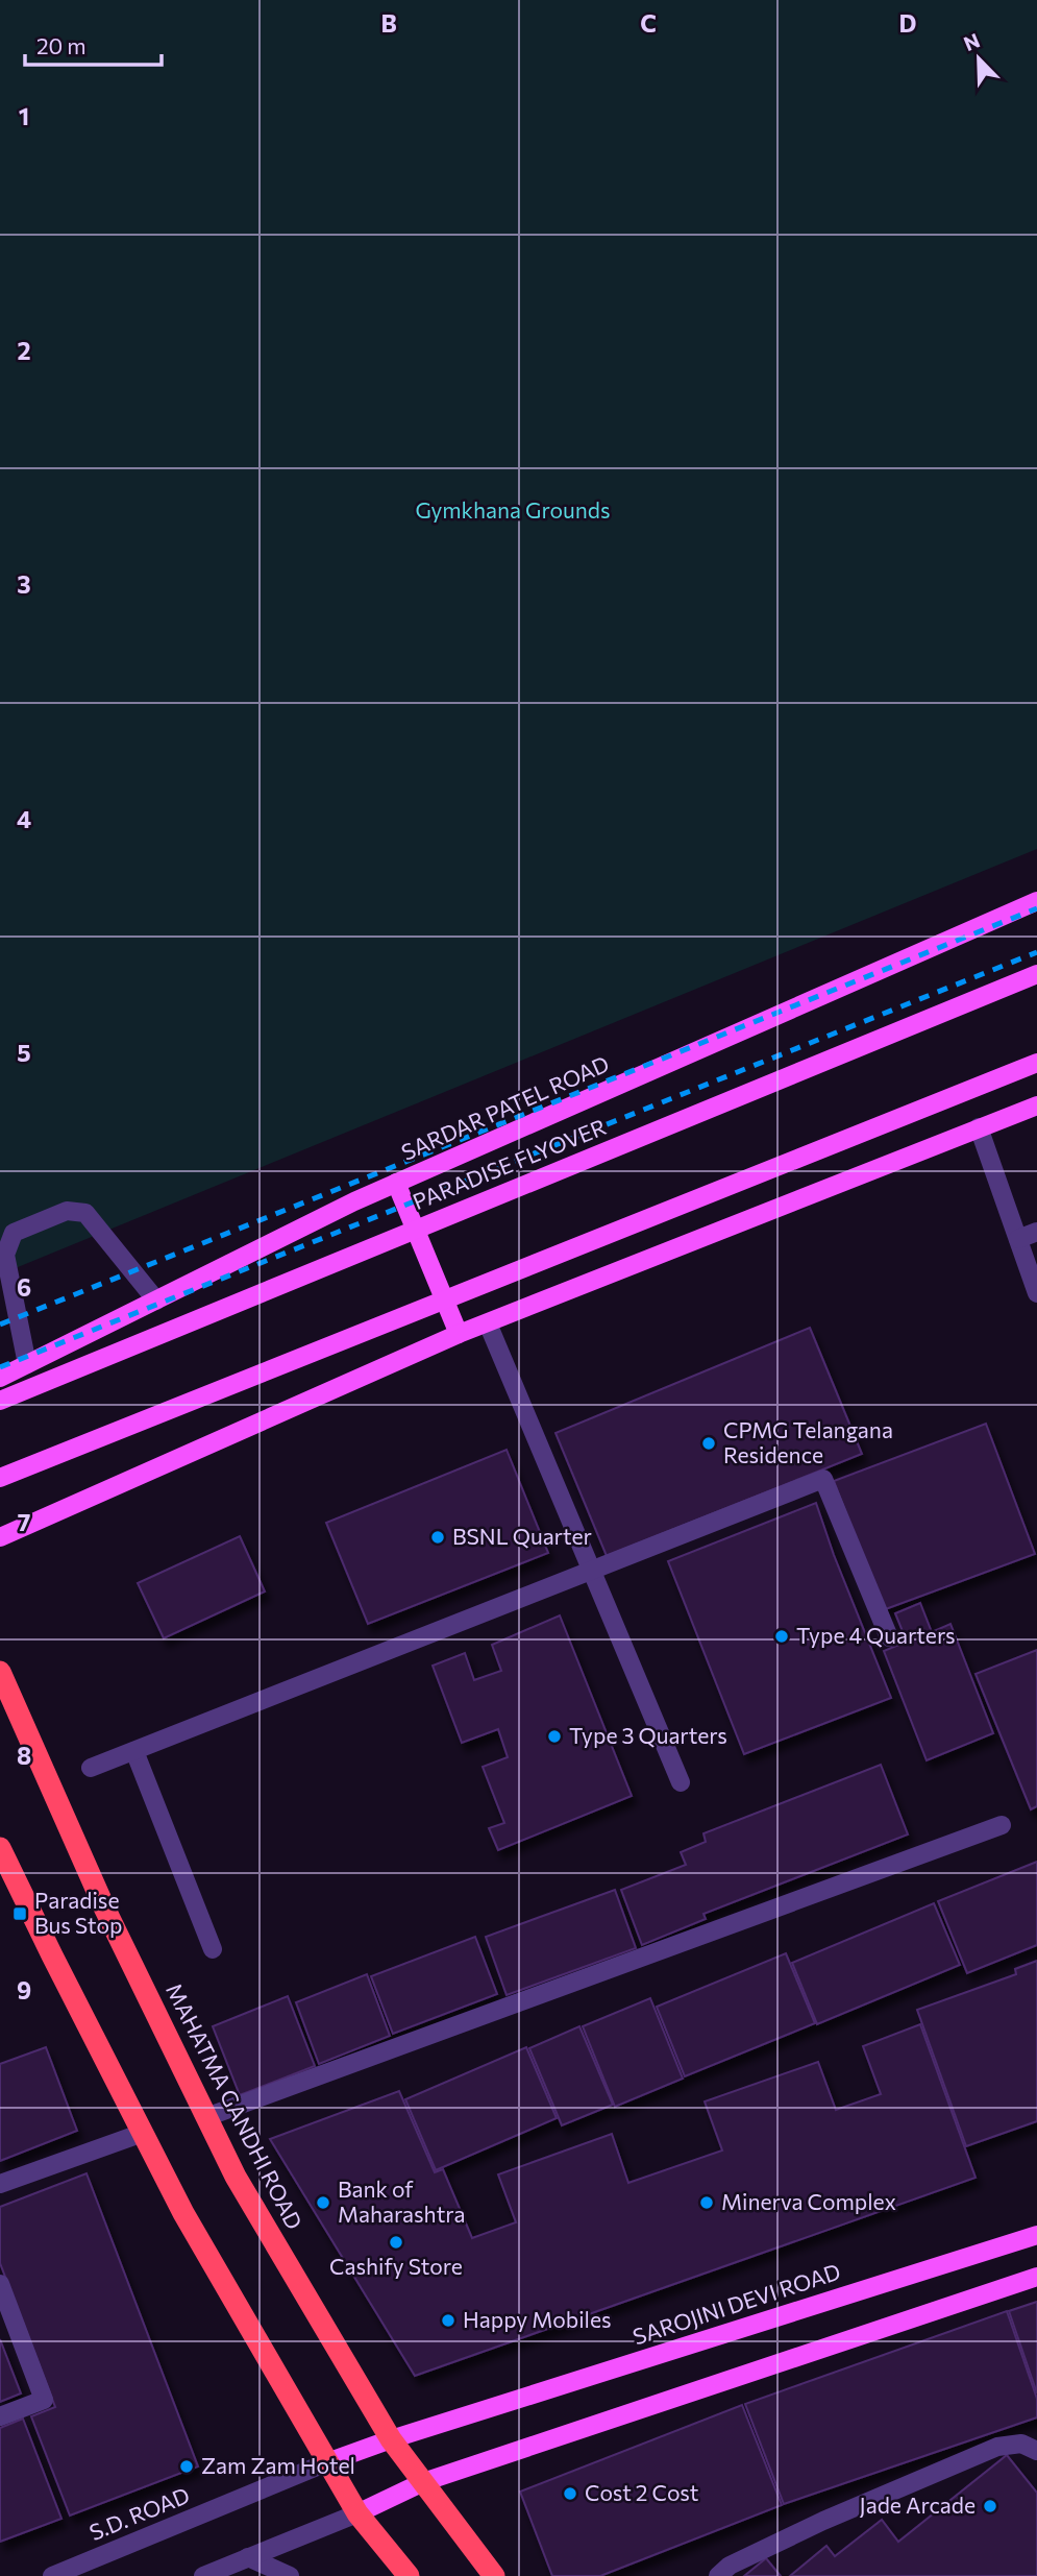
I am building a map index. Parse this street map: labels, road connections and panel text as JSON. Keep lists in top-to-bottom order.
{
  "streets": {
    "highway": ["MAHATMA GANDHI ROAD"],
    "main road": ["SARDAR PATEL ROAD", "PARADISE FLYOVER", "SAROJINI DEVI ROAD"],
    "street": ["S.D. ROAD"]
  },
  "crossings": [
    ["MAHATMA GANDHI ROAD", "SAROJINI DEVI ROAD"],
    ["SAROJINI DEVI ROAD", "S.D. ROAD"]
  ],
  "parks": ["Gymkhana Grounds"],
  "places": {
    "other": [
      "CPMG Telangana Residence",
      "BSNL Quarter",
      "Type 4 Quarters",
      "Type 3 Quarters",
      "Bank of Maharashtra",
      "Minerva Complex",
      "Cashify Store",
      "Happy Mobiles",
      "Zam Zam Hotel",
      "Cost 2 Cost",
      "Jade Arcade"
    ],
    "transit": ["Paradise Bus Stop"]
  },
  "scale_bar": "20 m",
  "north": "top left",
  "grid": {
    "columns": ["B", "C", "D"],
    "rows": [
      "1",
      "2",
      "3",
      "4",
      "5",
      "6",
      "7",
      "8",
      "9"
    ]
  }
}
